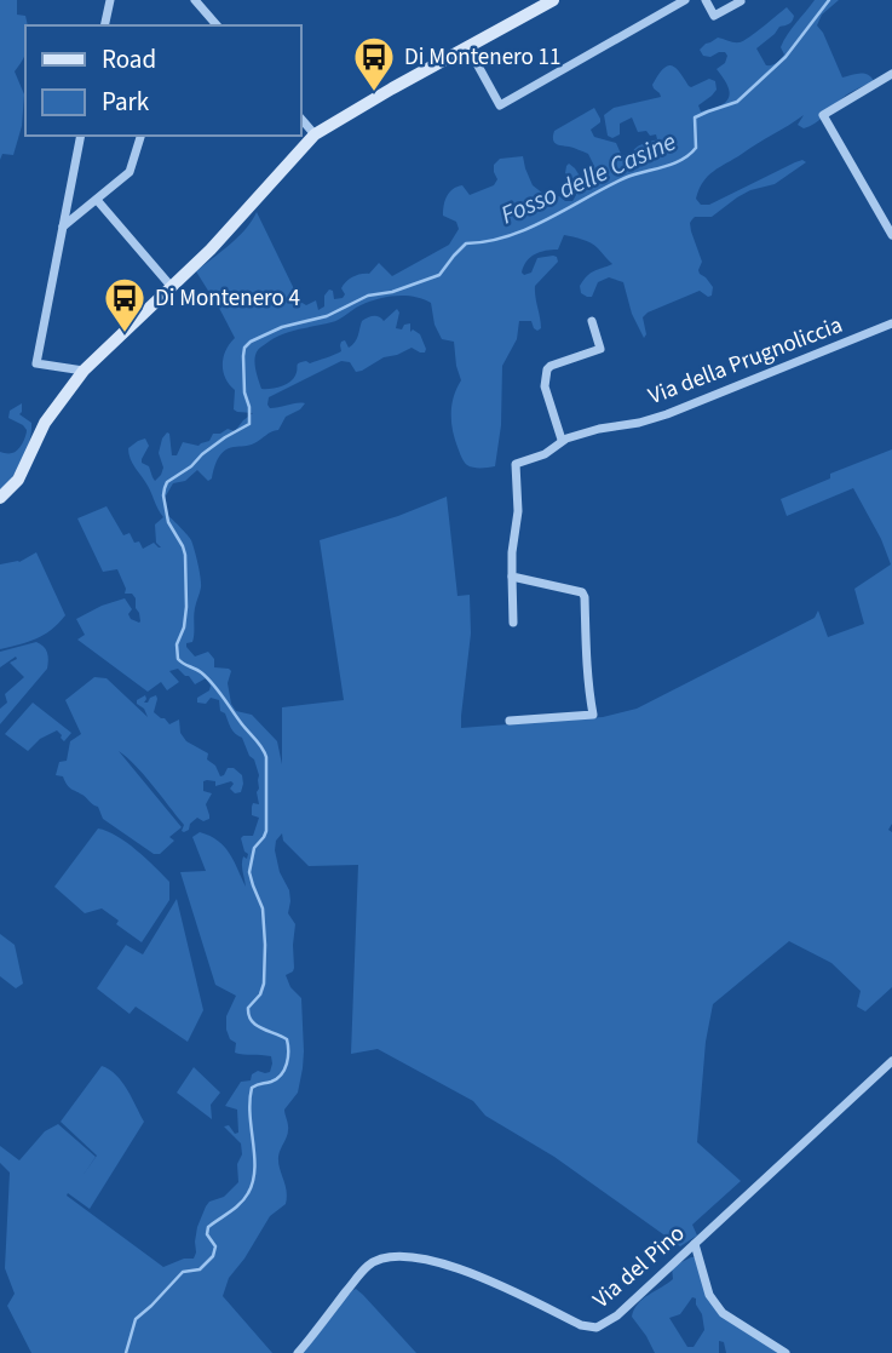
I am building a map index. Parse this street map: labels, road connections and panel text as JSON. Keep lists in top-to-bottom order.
{
  "streets": {
    "street": ["Via della Prugnoliccia", "Via del Pino"]
  },
  "water": ["Fosso delle Casine"],
  "places": {
    "bus stop": ["Di Montenero 11", "Di Montenero 4"]
  },
  "legend": ["Road", "Park"]
}
